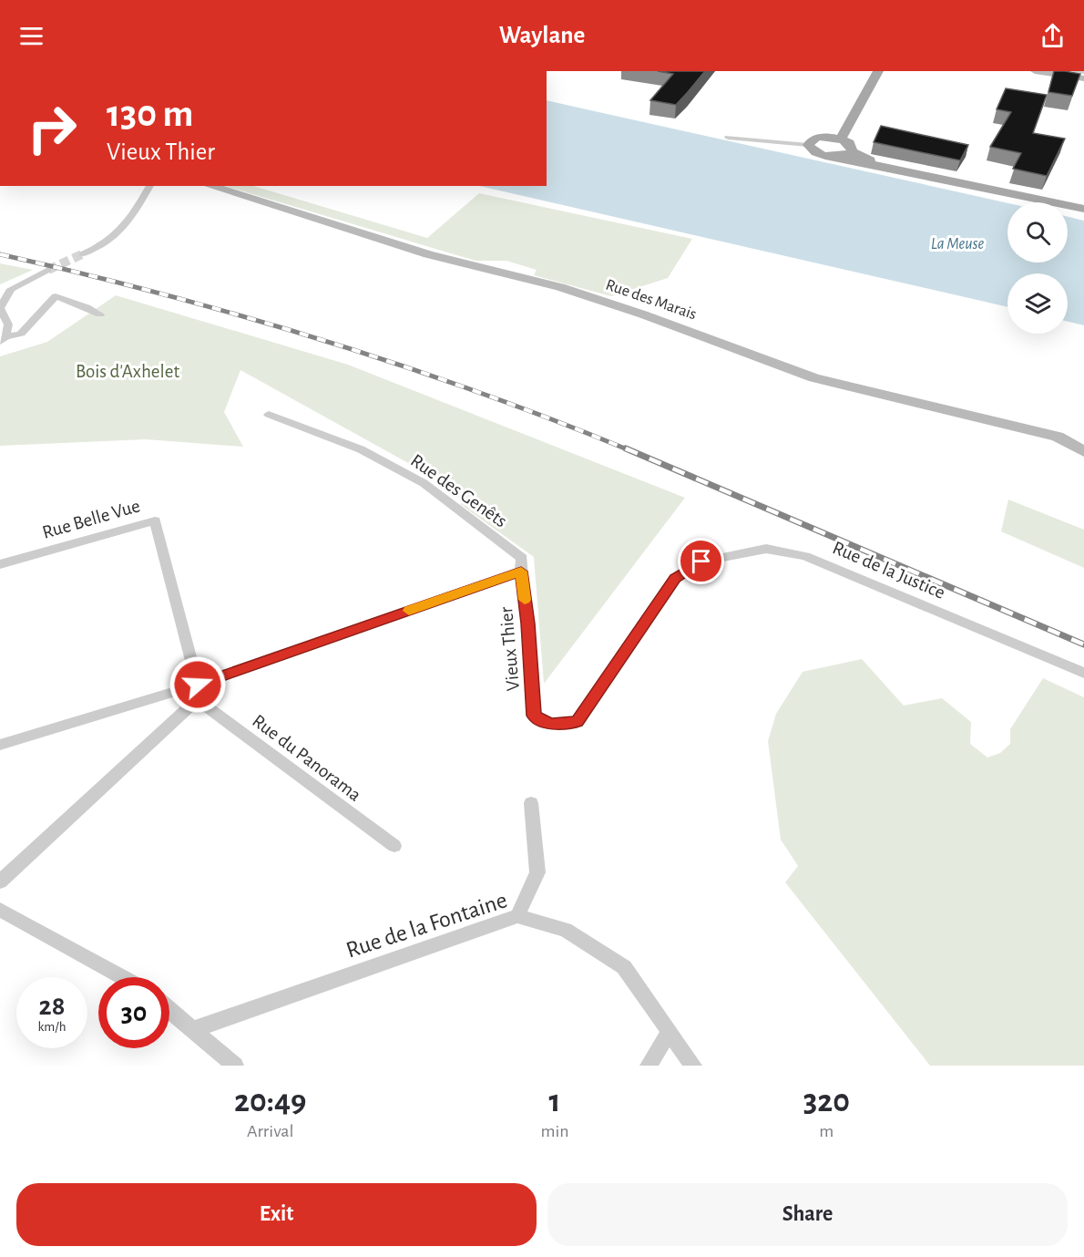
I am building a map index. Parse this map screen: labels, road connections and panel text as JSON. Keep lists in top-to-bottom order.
{
  "streets": {
    "main road": ["Rue des Marais"],
    "street": [
      "Rue des Genêts",
      "Rue Belle Vue",
      "Rue de la Justice",
      "Vieux Thier",
      "Rue du Panorama",
      "Rue de la Fontaine"
    ]
  },
  "crossings": [
    ["Rue des Genêts", "Vieux Thier"],
    ["Rue Belle Vue", "Vieux Thier"],
    ["Rue Belle Vue", "Rue du Panorama"],
    ["Rue de la Justice", "Vieux Thier"],
    ["Vieux Thier", "Rue du Panorama"]
  ],
  "water": ["La Meuse"],
  "parks": ["Bois d'Axhelet"],
  "page": {
    "header": "Waylane",
    "turn": ["130 m", "Vieux Thier"],
    "speed": "28 km/h",
    "limit": "30",
    "eta": [
      "20:49",
      "Arrival",
      "1",
      "min",
      "320",
      "m"
    ],
    "buttons": ["Exit", "Share"]
  }
}
